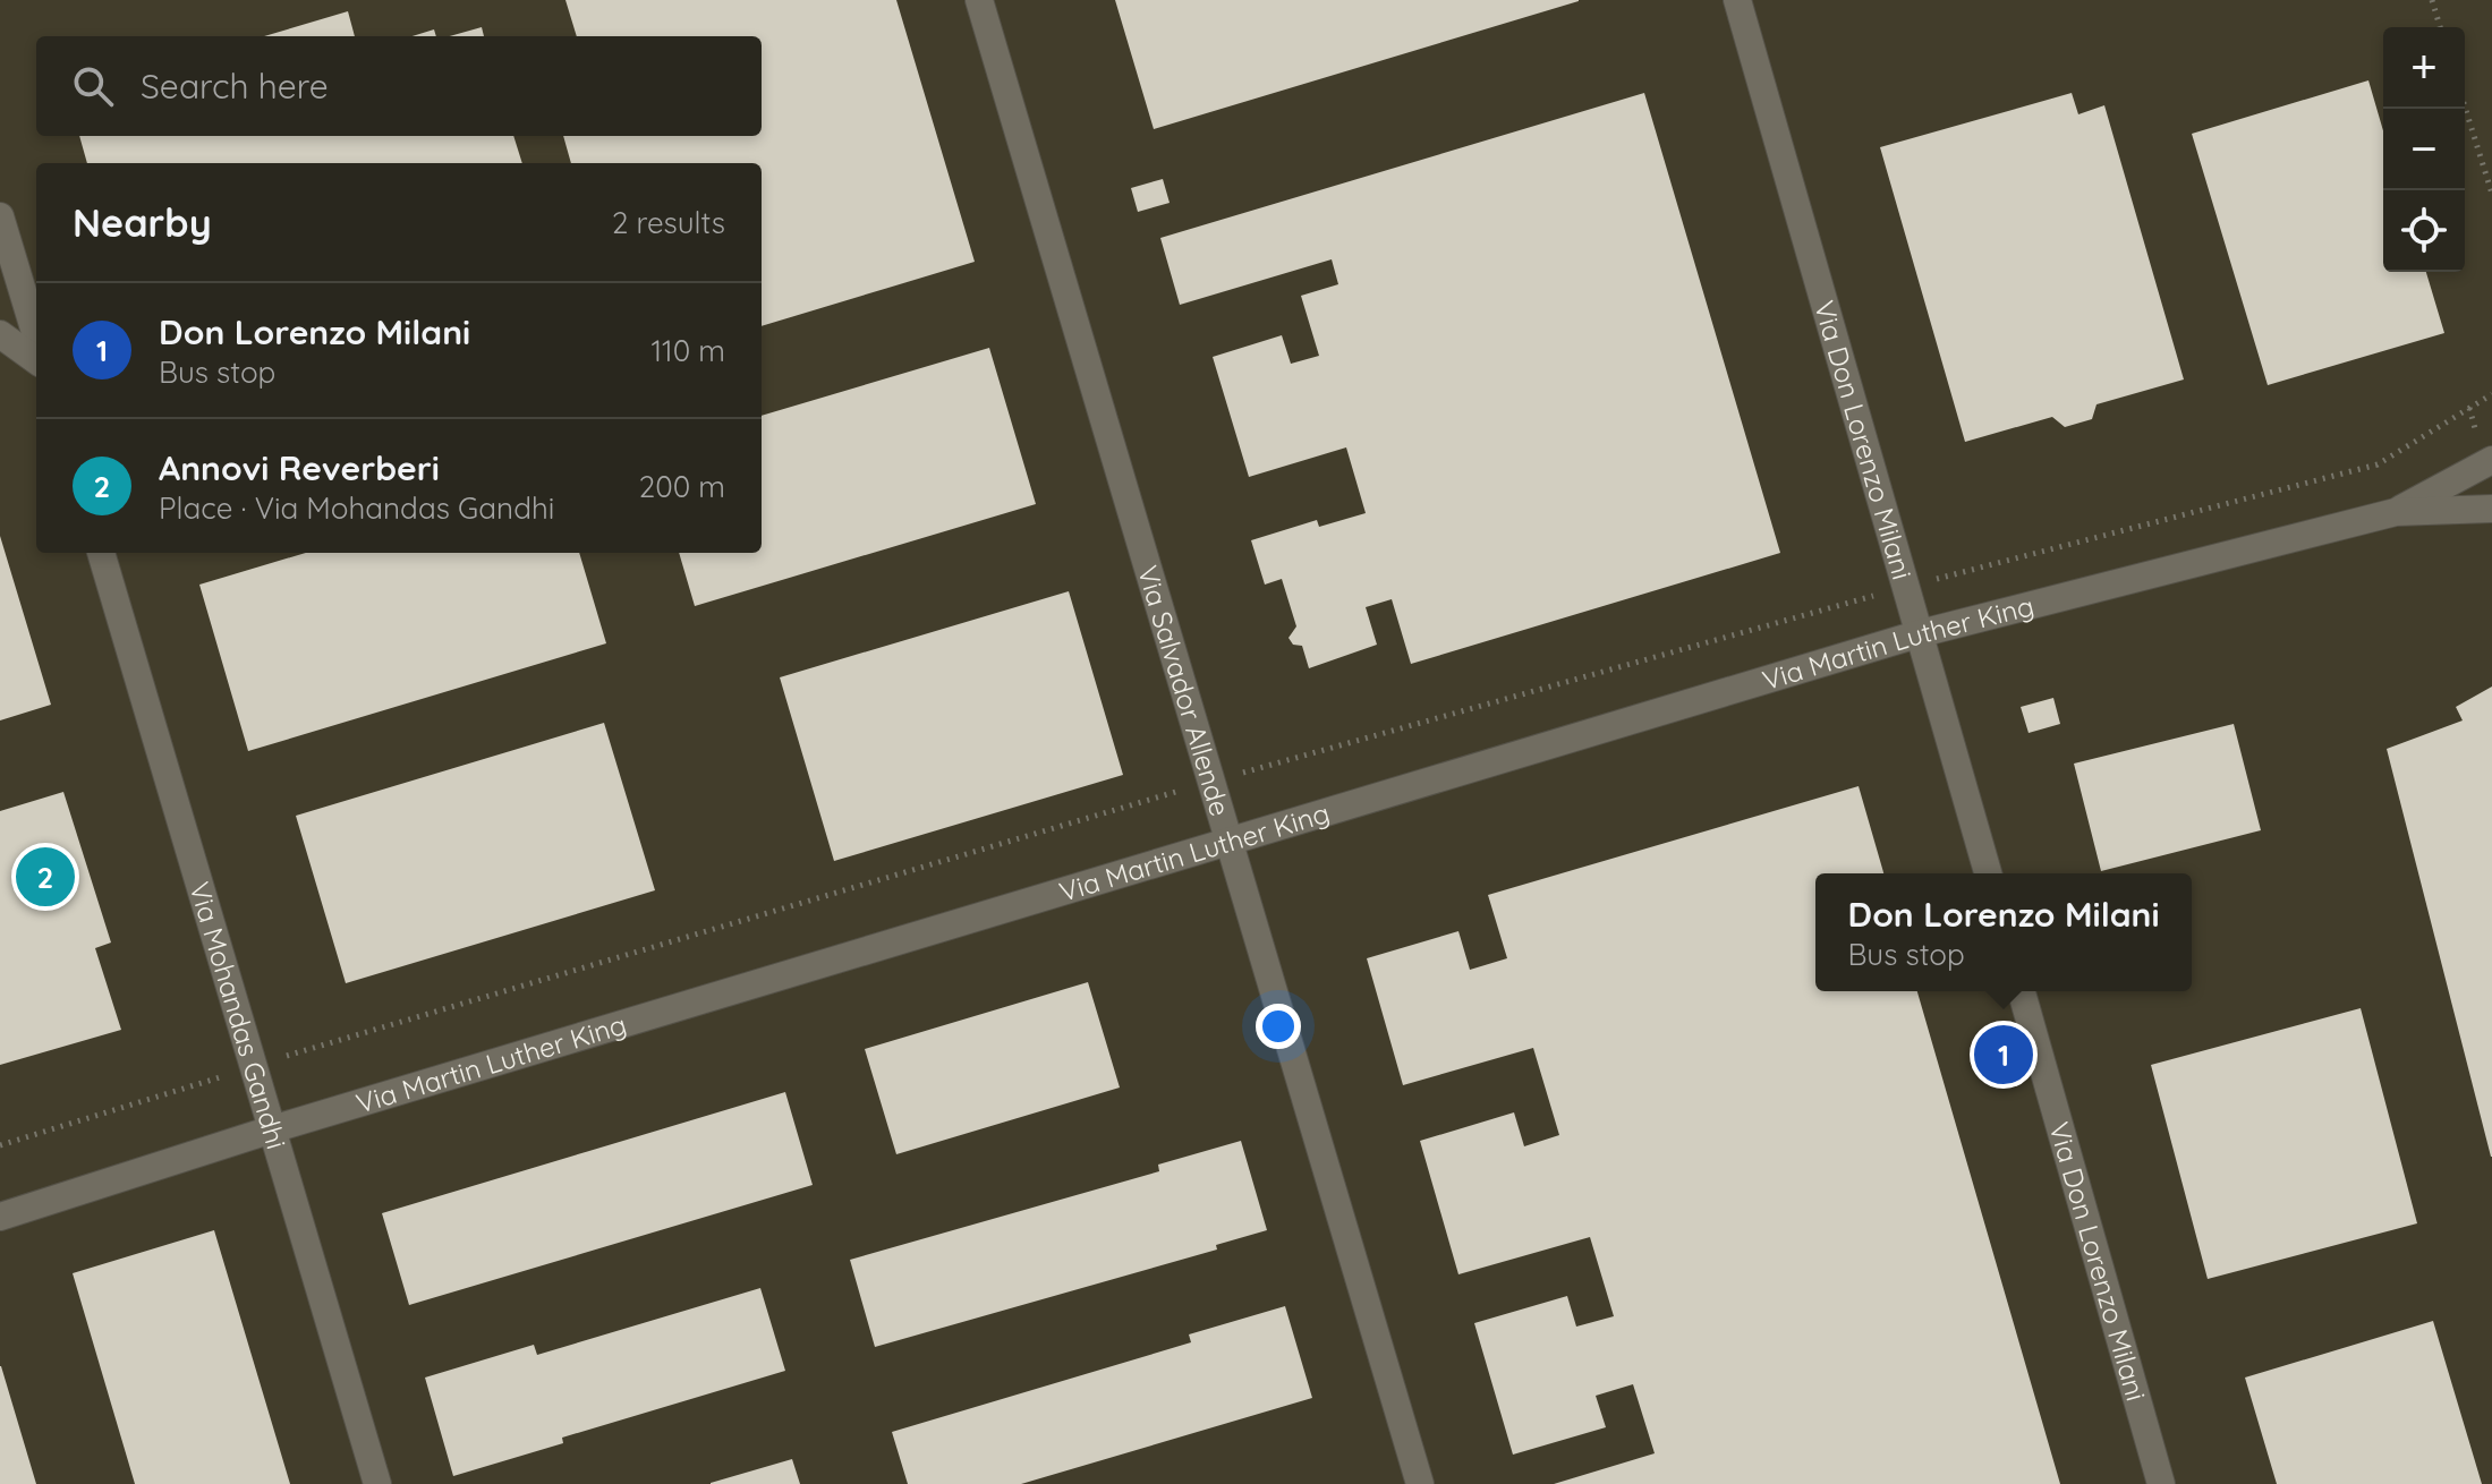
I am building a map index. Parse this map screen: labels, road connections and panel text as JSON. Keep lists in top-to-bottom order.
{
  "streets": {
    "street": [
      "Via Don Lorenzo Milani",
      "Via Martin Luther King",
      "Via Salvador Allende",
      "Via Mohandas Gandhi"
    ]
  },
  "crossings": [
    ["Via Don Lorenzo Milani", "Via Martin Luther King"],
    ["Via Martin Luther King", "Via Salvador Allende"],
    ["Via Martin Luther King", "Via Mohandas Gandhi"]
  ],
  "page": {
    "map_buttons": ["+", "−"],
    "search": "Search here",
    "heading": ["Nearby", "2 results"],
    "list": [
      {
        "mark": "1",
        "name": "Don Lorenzo Milani",
        "note": "Bus stop",
        "value": "110 m"
      },
      {
        "mark": "2",
        "name": "Annovi Reverberi",
        "note": "Place · Via Mohandas Gandhi",
        "value": "200 m"
      }
    ],
    "pins": ["2", "1"],
    "popup": ["Don Lorenzo Milani", "Bus stop"]
  }
}
